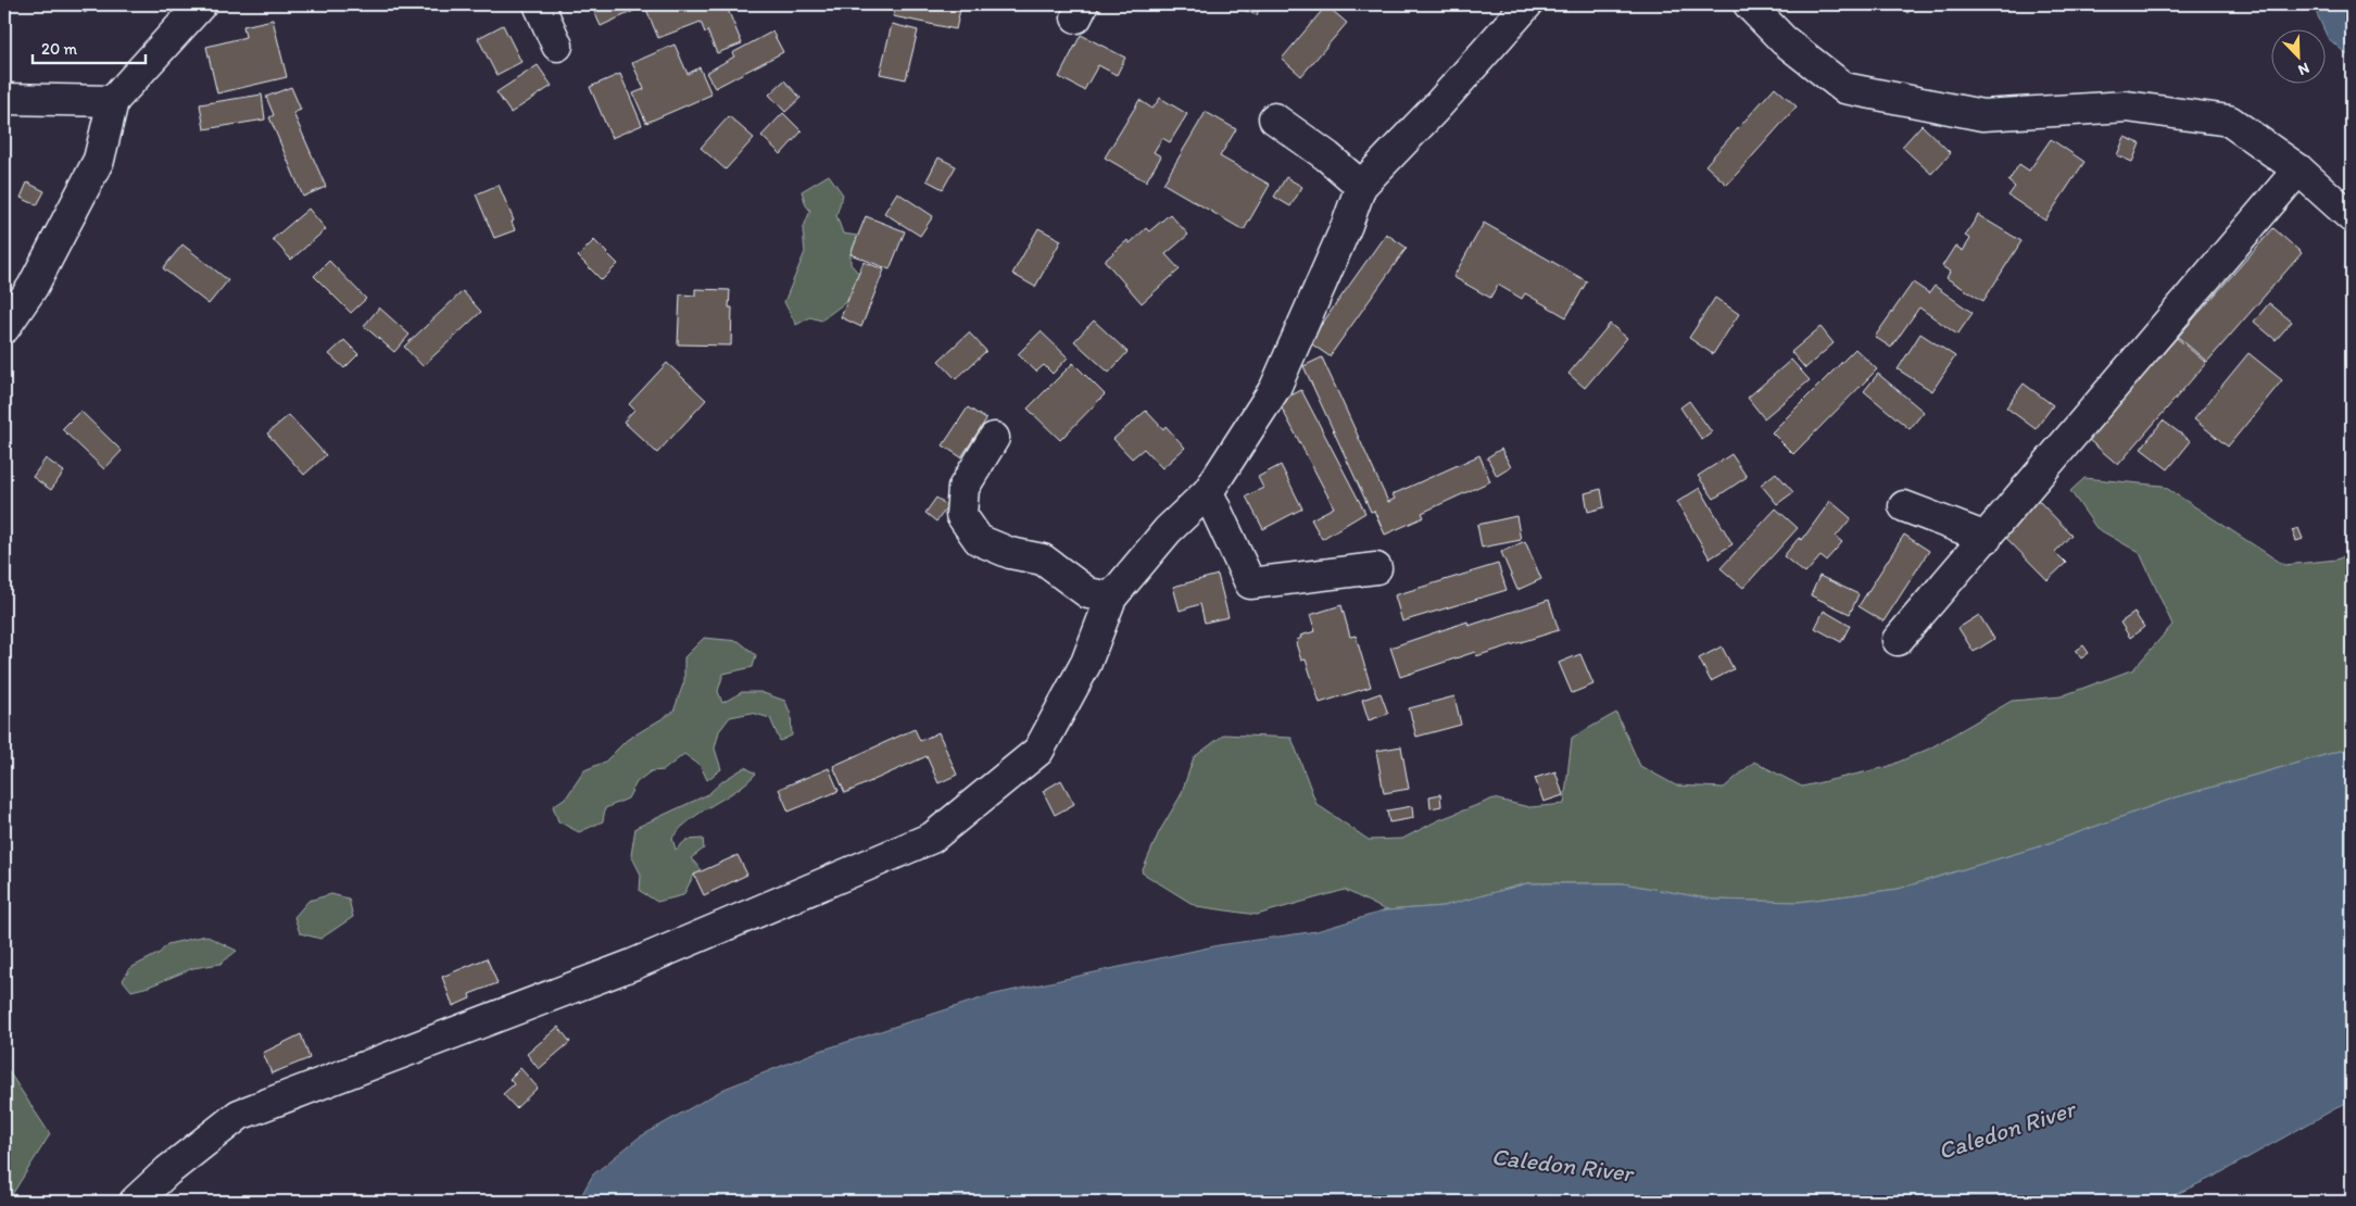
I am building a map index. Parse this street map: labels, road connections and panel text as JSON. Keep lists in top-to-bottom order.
{
  "water": ["Caledon River"],
  "scale_bar": "20 m",
  "north": "bottom right"
}
